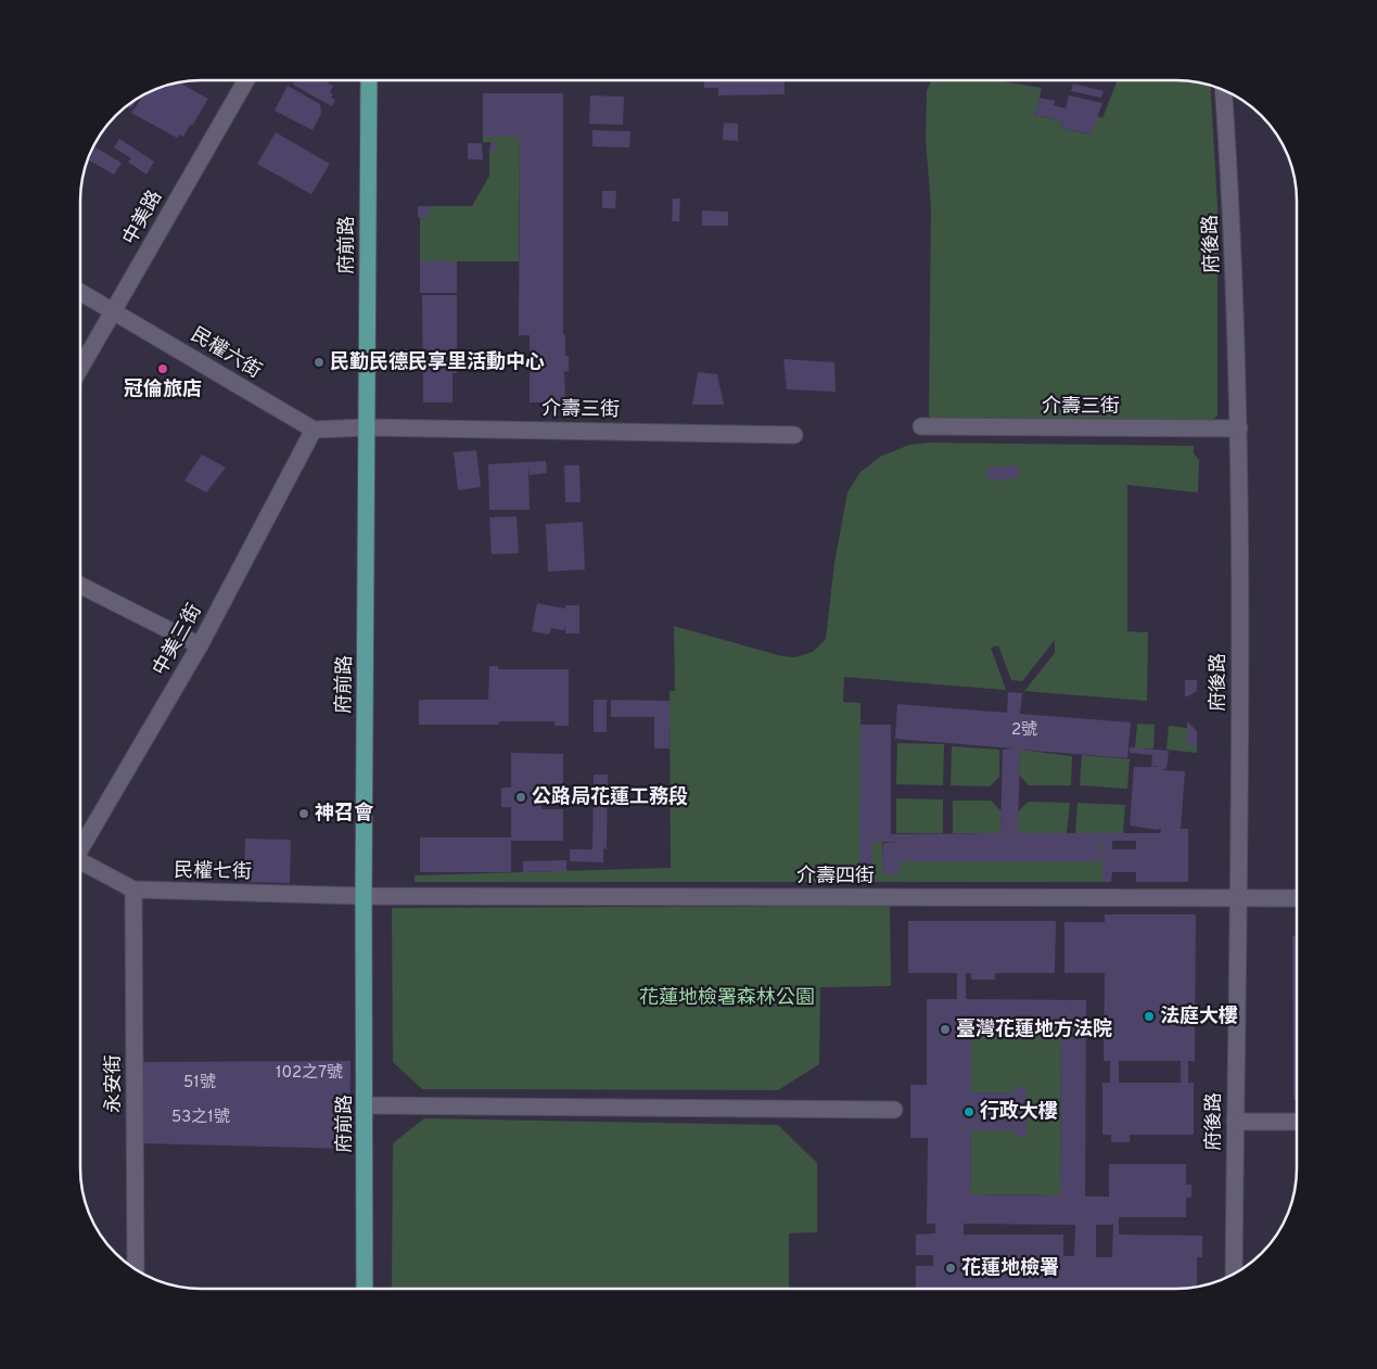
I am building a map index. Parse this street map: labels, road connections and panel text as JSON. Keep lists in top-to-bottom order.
{
  "streets": {
    "main road": ["府前路"],
    "street": [
      "中美路",
      "府後路",
      "民權六街",
      "介壽三街",
      "中美三街",
      "民權七街",
      "介壽四街",
      "永安街"
    ]
  },
  "crossings": [
    ["中美路", "民權六街"],
    ["府後路", "介壽三街"],
    ["府後路", "介壽四街"],
    ["府前路", "介壽三街"],
    ["府前路", "民權七街"],
    ["府前路", "介壽四街"],
    ["民權六街", "中美三街"],
    ["民權七街", "介壽四街"],
    ["民權七街", "永安街"]
  ],
  "parks": ["花蓮地檢署森林公園"],
  "places": [
    "民勤民德民享里活動中心",
    "冠倫旅店",
    "公路局花蓮工務段",
    "神召會",
    "法庭大樓",
    "臺灣花蓮地方法院",
    "行政大樓",
    "花蓮地檢署"
  ],
  "house_numbers": [
    "2號",
    "102之7號",
    "51號",
    "53之1號"
  ]
}
